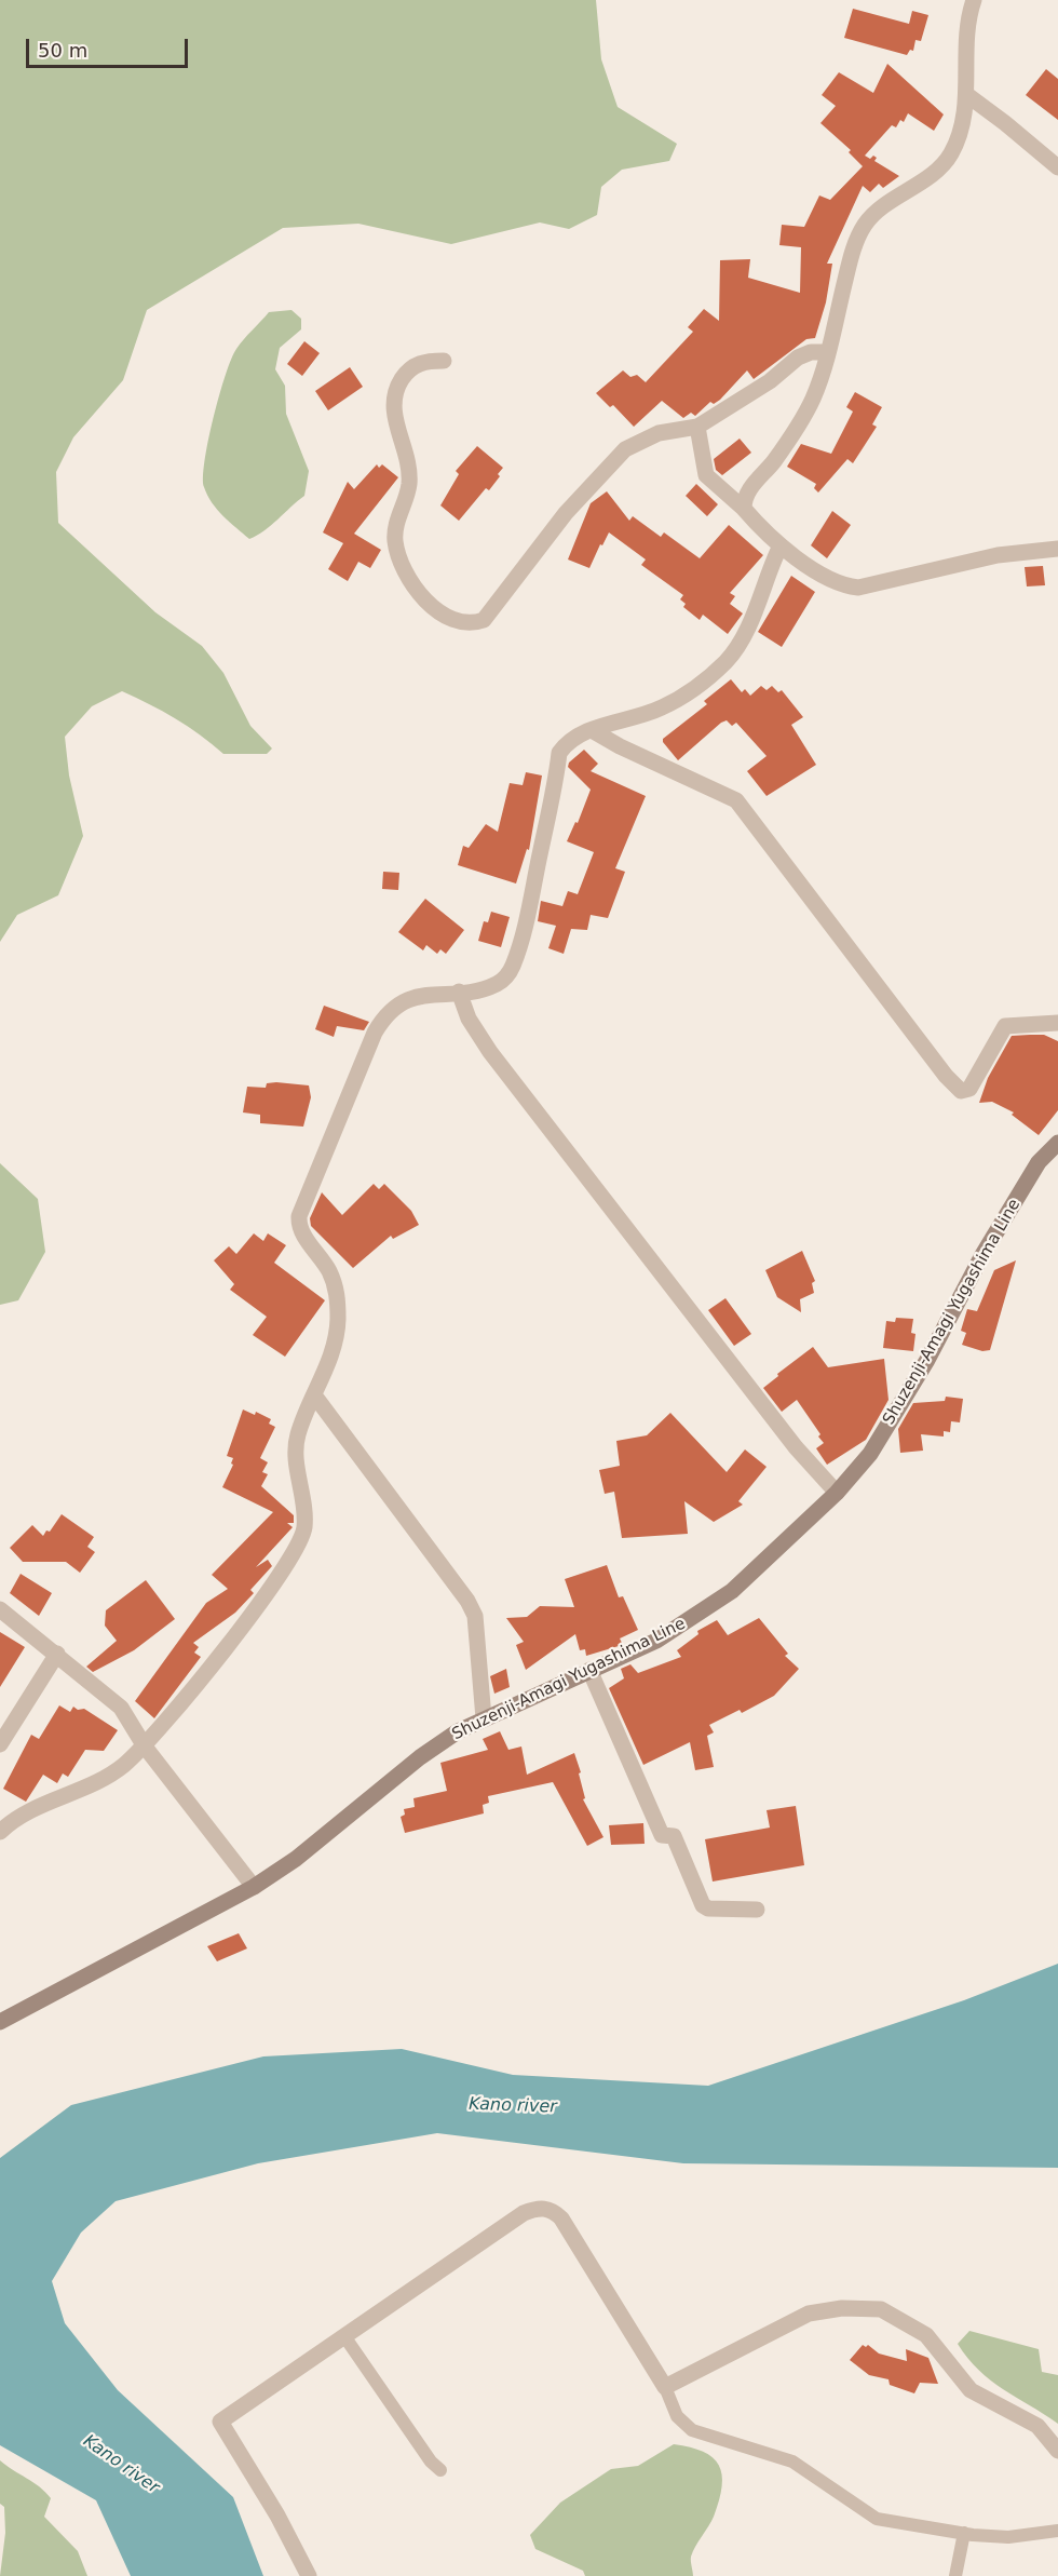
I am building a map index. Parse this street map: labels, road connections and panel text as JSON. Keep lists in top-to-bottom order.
{
  "streets": {
    "main road": ["Shuzenji-Amagi Yugashima Line"]
  },
  "water": ["Kano river"],
  "scale_bar": "50 m"
}
